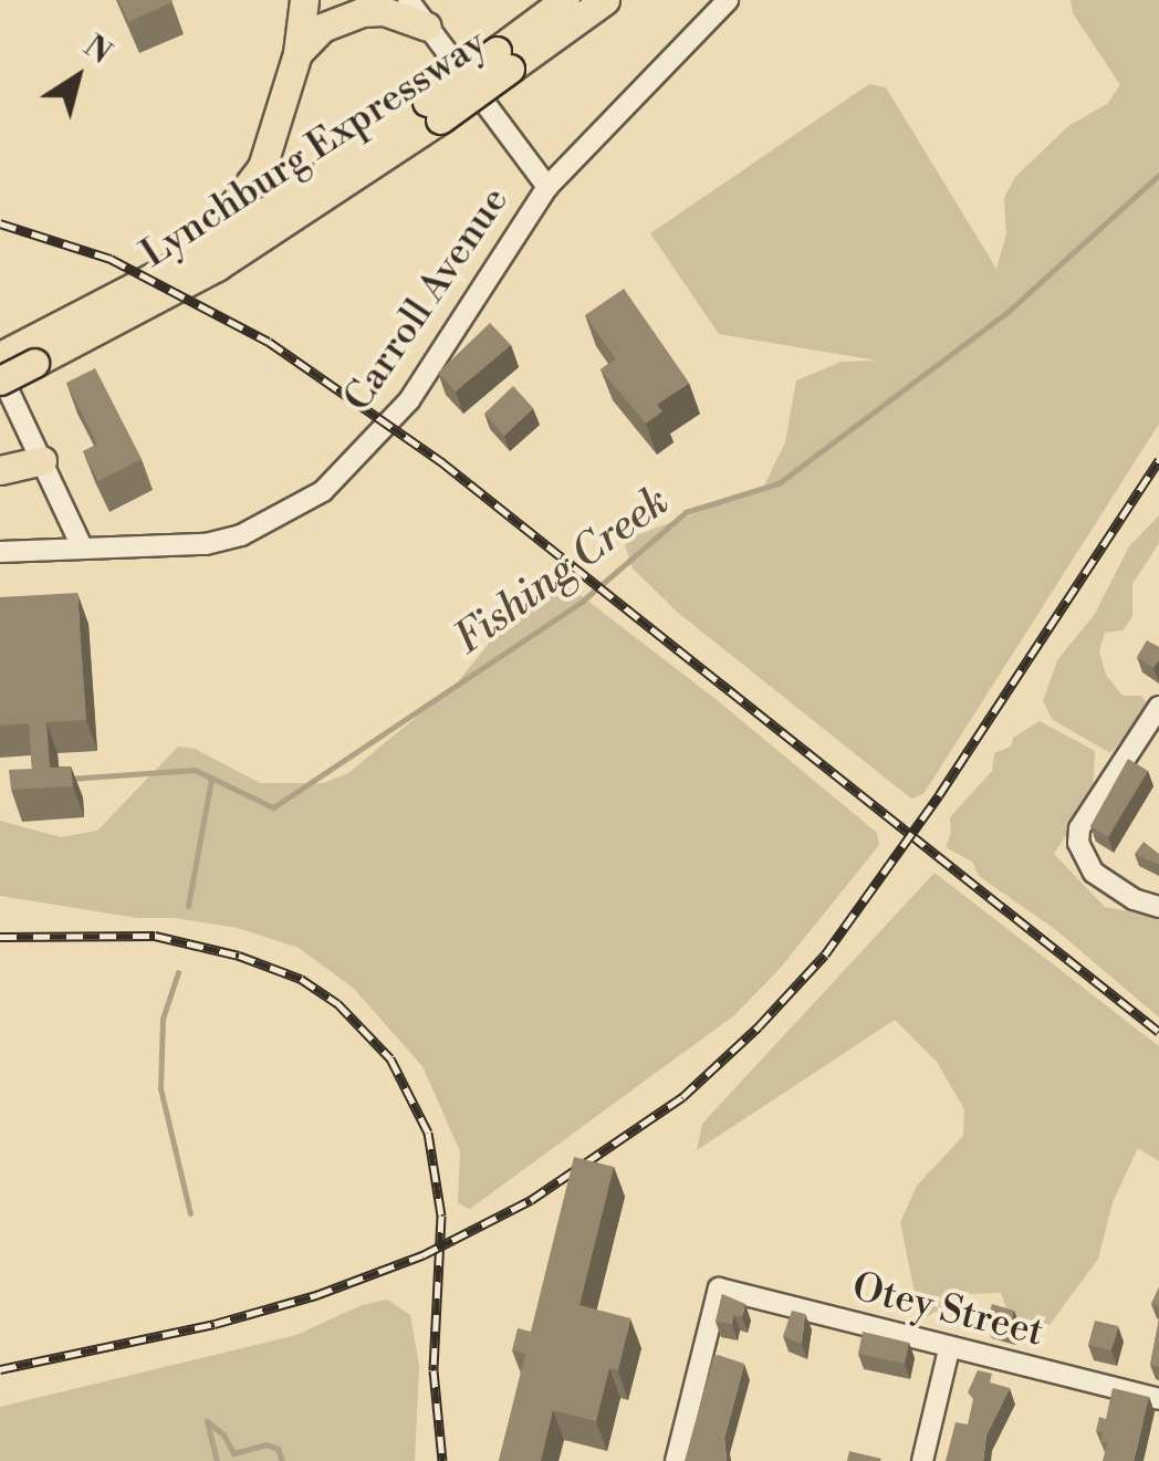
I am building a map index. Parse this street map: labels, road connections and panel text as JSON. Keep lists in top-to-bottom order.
{
  "streets": {
    "highway": ["Lynchburg Expressway"],
    "street": ["Carroll Avenue", "Otey Street"]
  },
  "water": ["Fishing Creek"],
  "north": "top right"
}
